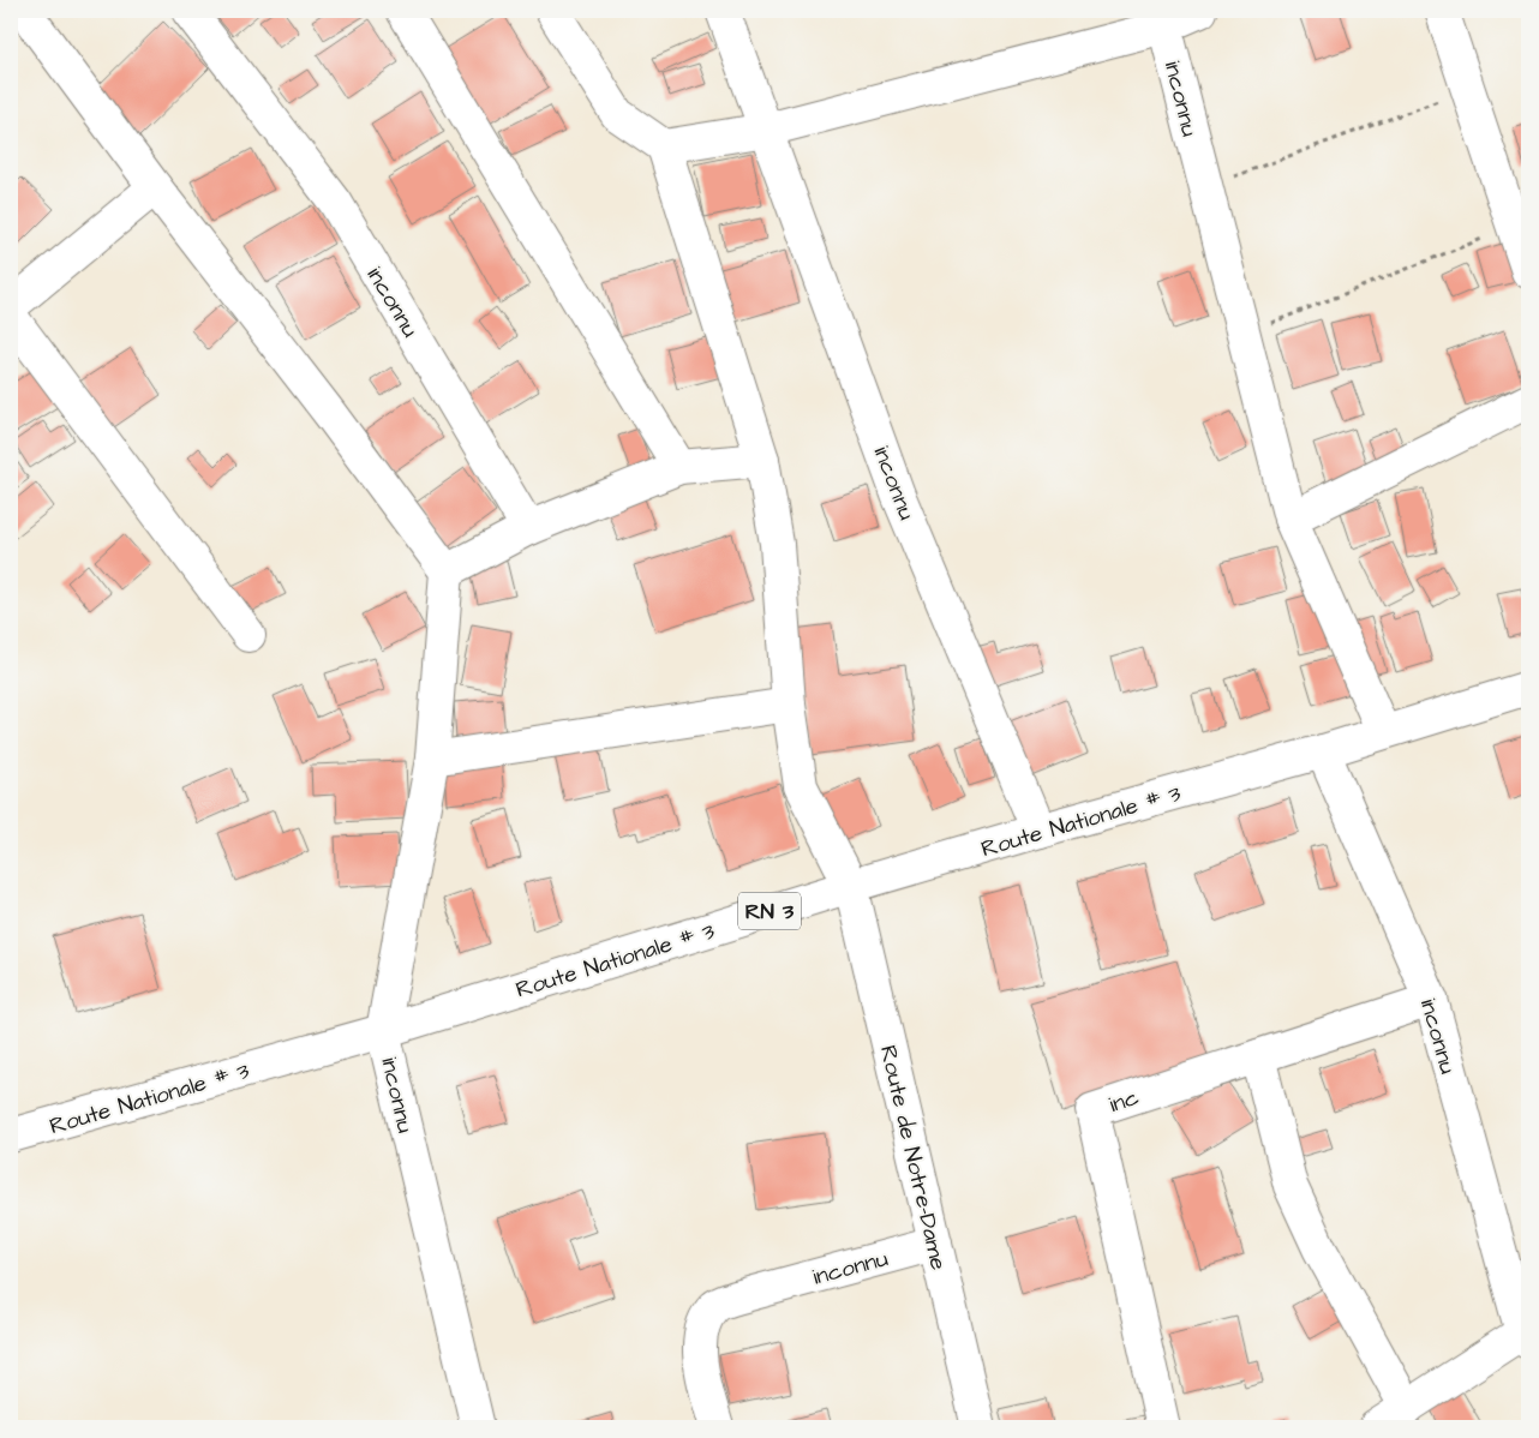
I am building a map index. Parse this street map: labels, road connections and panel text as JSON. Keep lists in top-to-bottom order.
{
  "streets": {
    "street": [
      "inconnu",
      "Route Nationale # 3",
      "RN 3",
      "inc",
      "Route de Notre-Dame"
    ]
  },
  "crossings": [
    ["inconnu", "Route Nationale # 3"],
    ["inconnu", "inc"],
    ["inconnu", "Route de Notre-Dame"],
    ["Route Nationale # 3", "Route de Notre-Dame"]
  ]
}
